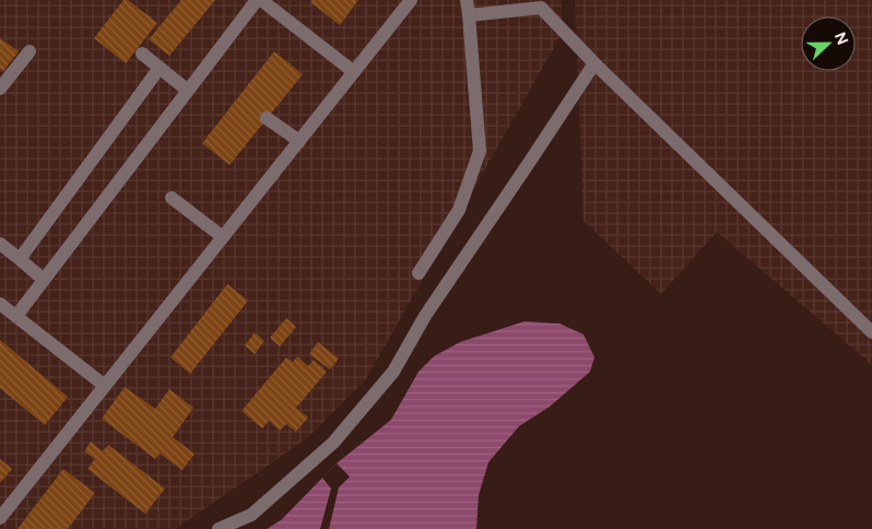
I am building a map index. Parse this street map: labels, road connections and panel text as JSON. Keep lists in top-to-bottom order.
{
  "north": "right"
}
